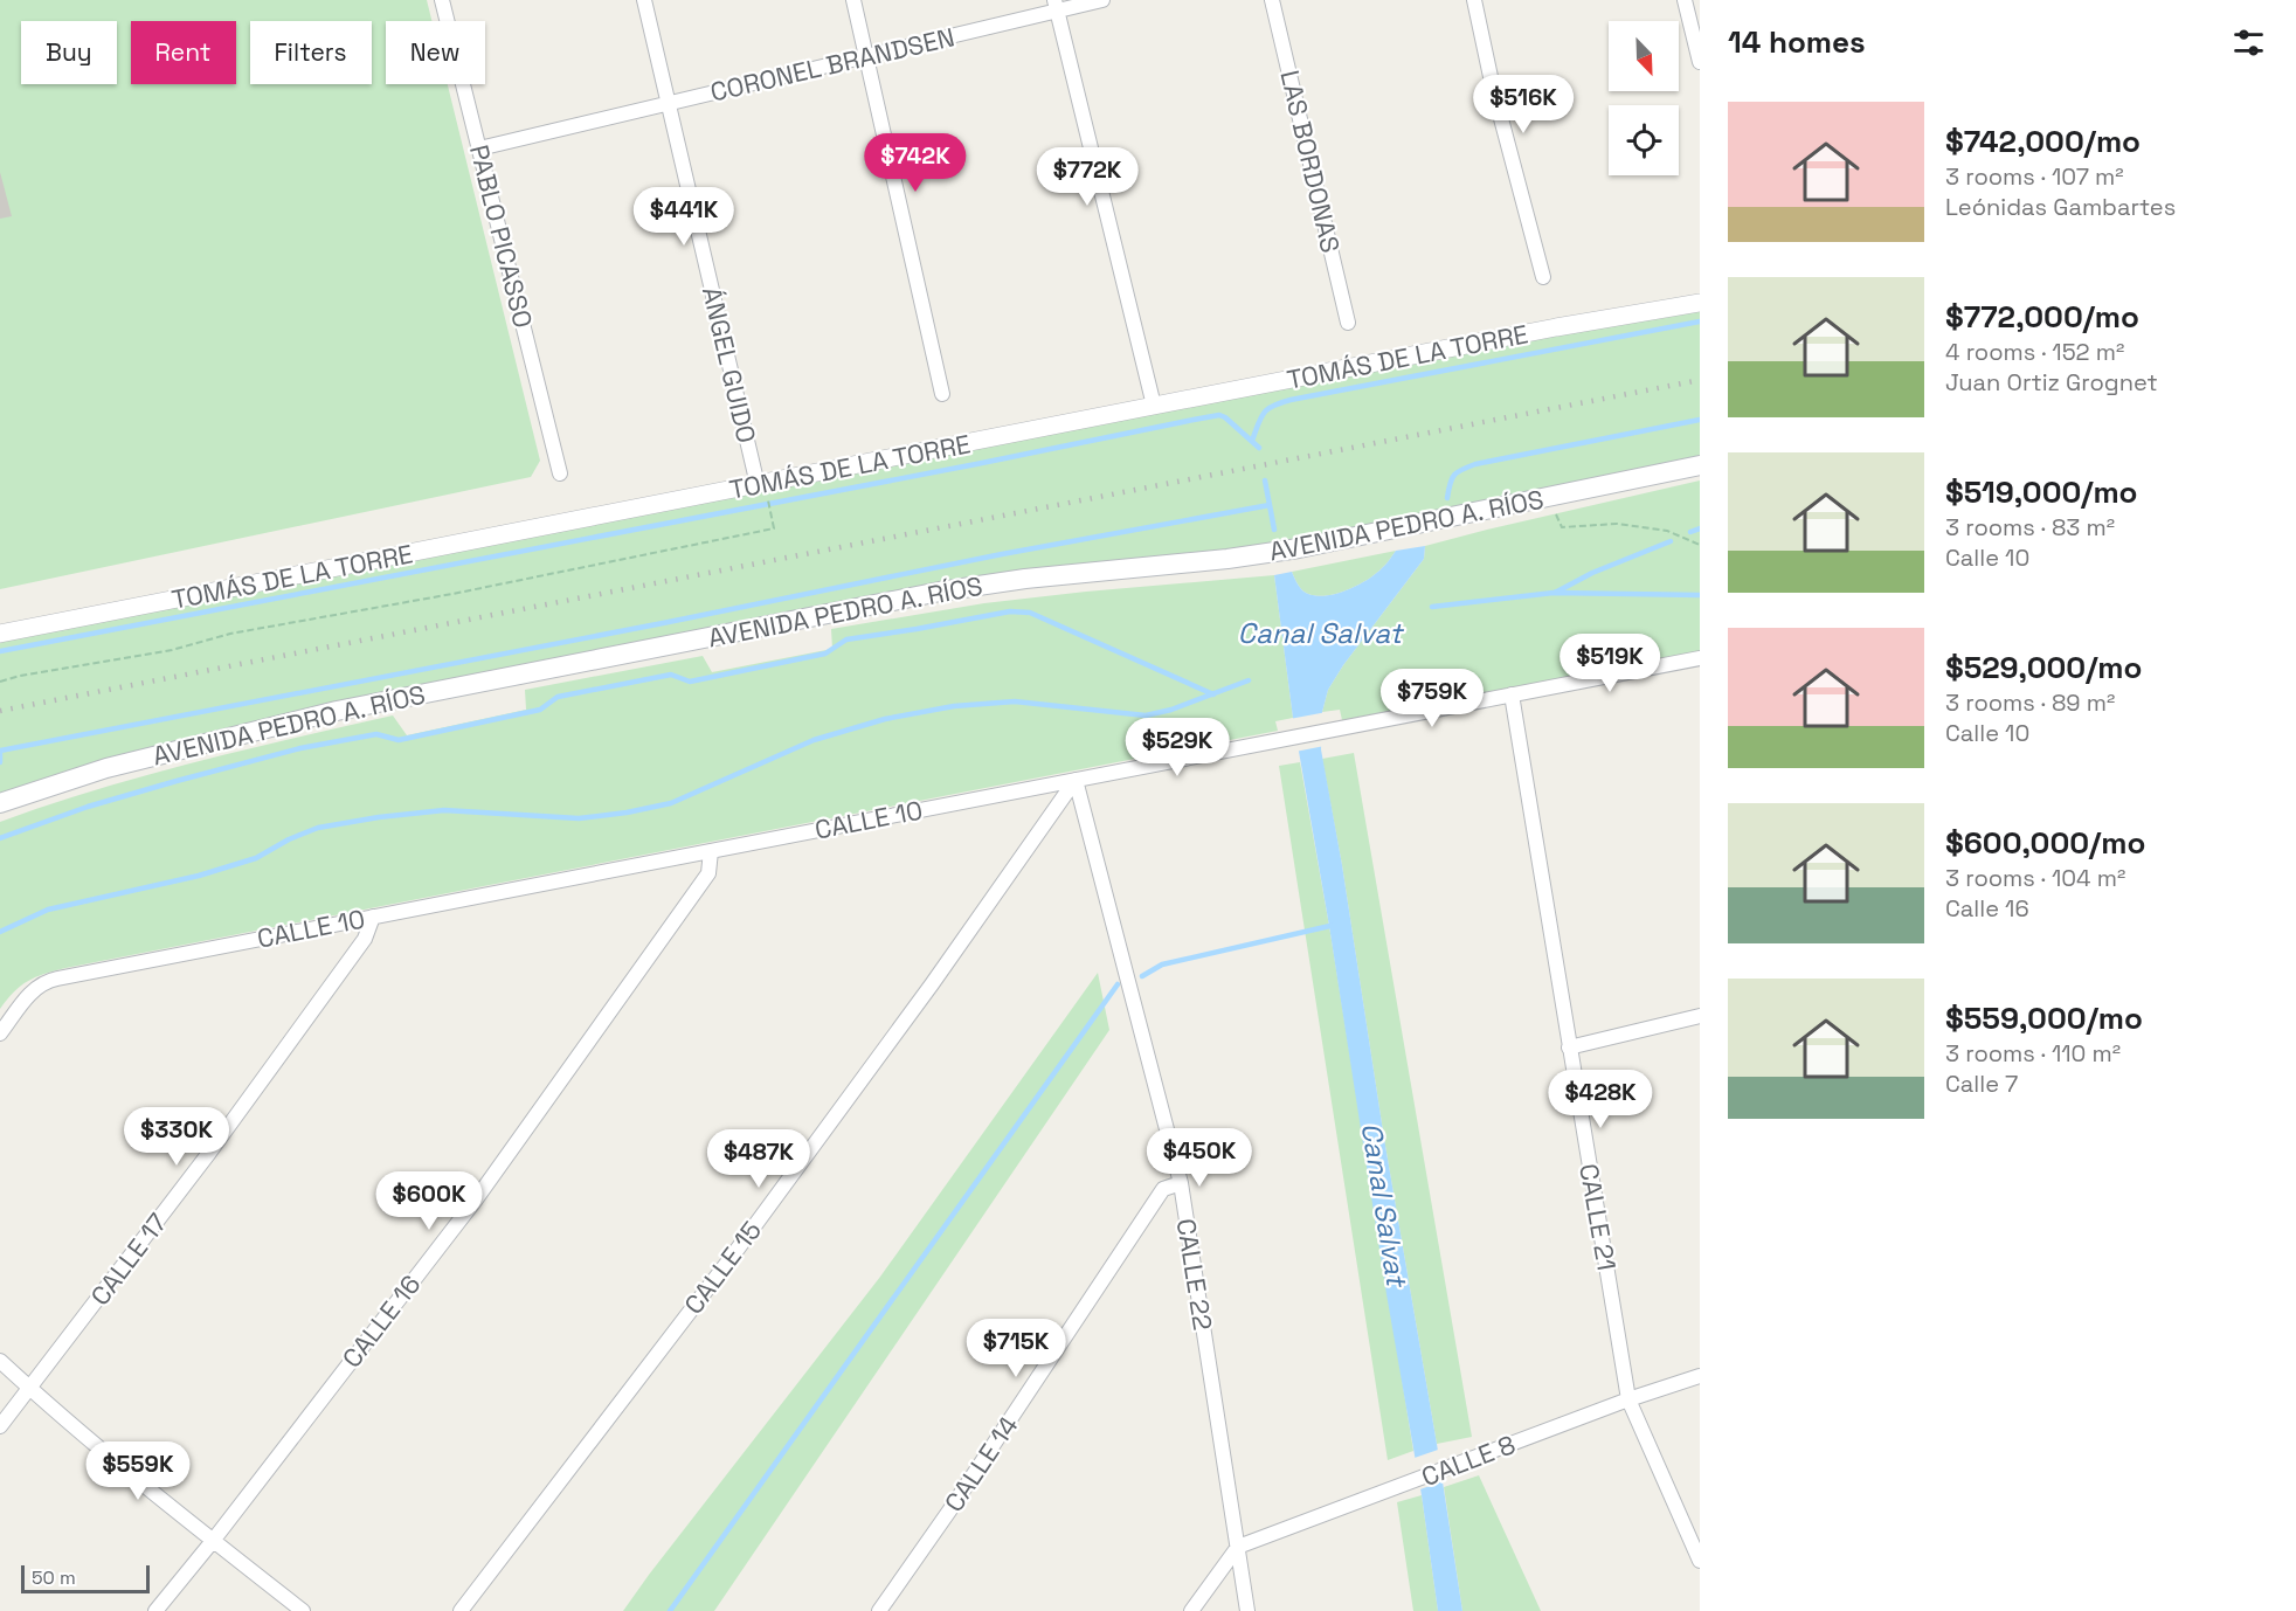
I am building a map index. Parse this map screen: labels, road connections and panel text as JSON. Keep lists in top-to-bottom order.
{
  "streets": {
    "main road": ["AVENIDA PEDRO A. RÍOS"],
    "street": [
      "CORONEL BRANDSEN",
      "LAS BORDONAS",
      "PABLO PICASSO",
      "TOMÁS DE LA TORRE",
      "ÁNGEL GUIDO",
      "CALLE 10",
      "CALLE 21",
      "CALLE 17",
      "CALLE 15",
      "CALLE 22",
      "CALLE 16",
      "CALLE 8",
      "CALLE 14"
    ]
  },
  "crossings": [
    ["CORONEL BRANDSEN", "PABLO PICASSO"],
    ["CORONEL BRANDSEN", "ÁNGEL GUIDO"],
    ["TOMÁS DE LA TORRE", "ÁNGEL GUIDO"],
    ["CALLE 10", "CALLE 21"],
    ["CALLE 10", "CALLE 17"],
    ["CALLE 10", "CALLE 15"],
    ["CALLE 10", "CALLE 22"],
    ["CALLE 10", "CALLE 16"],
    ["CALLE 21", "CALLE 8"],
    ["CALLE 15", "CALLE 22"],
    ["CALLE 22", "CALLE 8"],
    ["CALLE 22", "CALLE 14"]
  ],
  "water": ["Canal Salvat"],
  "scale_bar": "50 m",
  "north": "bottom right",
  "page": {
    "heading": "14 homes",
    "chip": [
      "Buy",
      "Rent",
      "Filters",
      "New"
    ],
    "price": [
      "$516K",
      "$742K",
      "$772K",
      "$441K",
      "$519K",
      "$759K",
      "$529K",
      "$428K",
      "$330K",
      "$450K",
      "$487K",
      "$600K",
      "$715K",
      "$559K"
    ],
    "list": [
      {
        "name": "$742,000/mo",
        "note": "3 rooms · 107 m² · Leónidas Gambartes"
      },
      {
        "name": "$772,000/mo",
        "note": "4 rooms · 152 m² · Juan Ortiz Grognet"
      },
      {
        "name": "$519,000/mo",
        "note": "3 rooms · 83 m² · Calle 10"
      },
      {
        "name": "$529,000/mo",
        "note": "3 rooms · 89 m² · Calle 10"
      },
      {
        "name": "$600,000/mo",
        "note": "3 rooms · 104 m² · Calle 16"
      },
      {
        "name": "$559,000/mo",
        "note": "3 rooms · 110 m² · Calle 7"
      }
    ],
    "scale": "50 m"
  }
}
